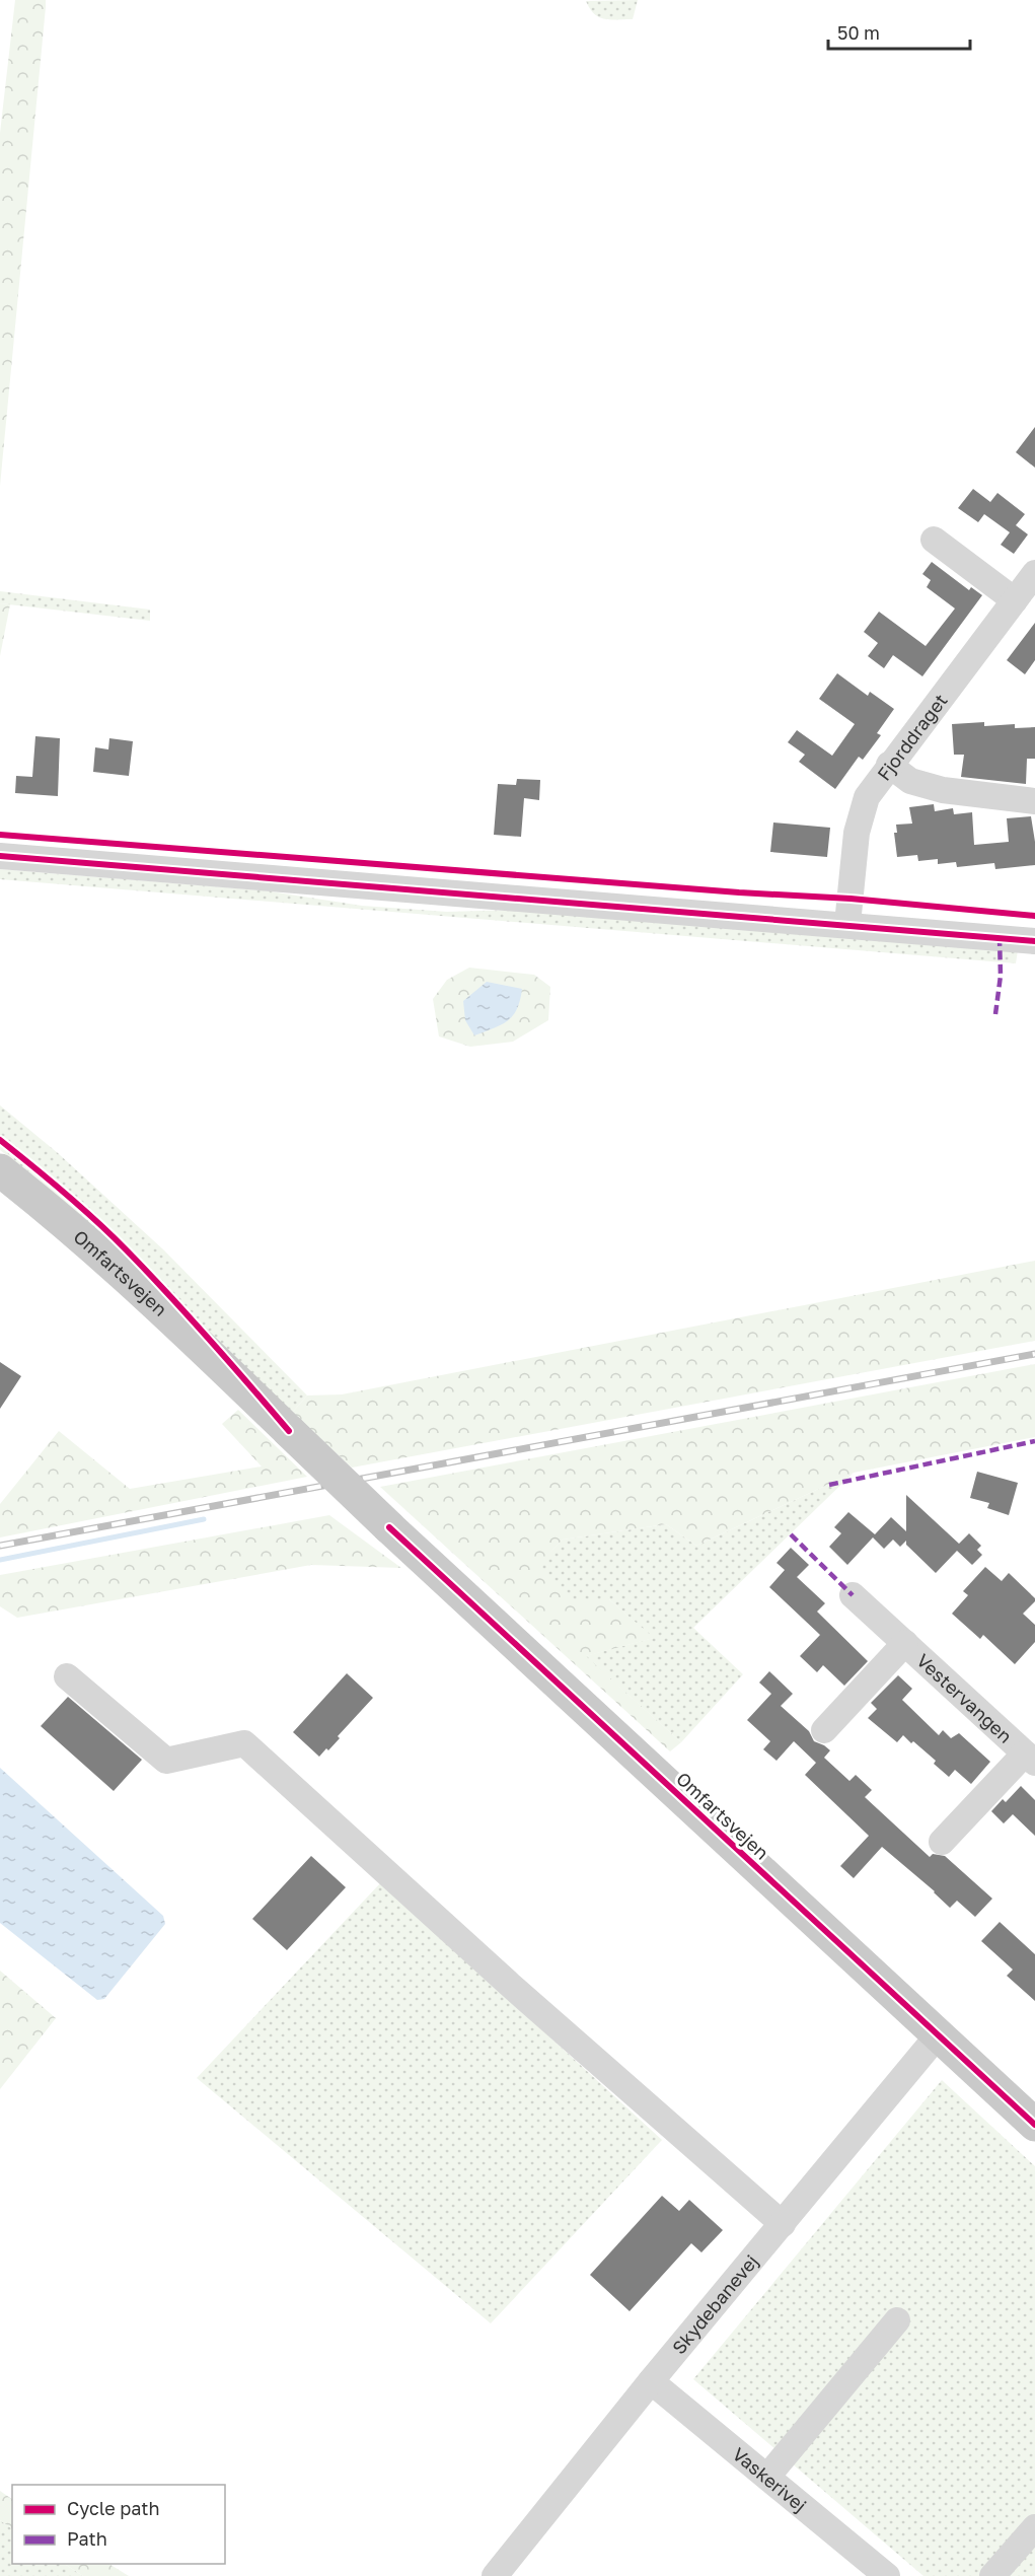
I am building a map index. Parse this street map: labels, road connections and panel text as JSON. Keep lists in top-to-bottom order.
{
  "streets": {
    "main road": ["Omfartsvejen"],
    "street": [
      "Fjorddraget",
      "Vestervangen",
      "Skydebanevej",
      "Vaskerivej"
    ]
  },
  "crossings": [
    ["Omfartsvejen", "Skydebanevej"],
    ["Skydebanevej", "Vaskerivej"]
  ],
  "legend": ["Cycle path", "Path"],
  "scale_bar": "50 m"
}
